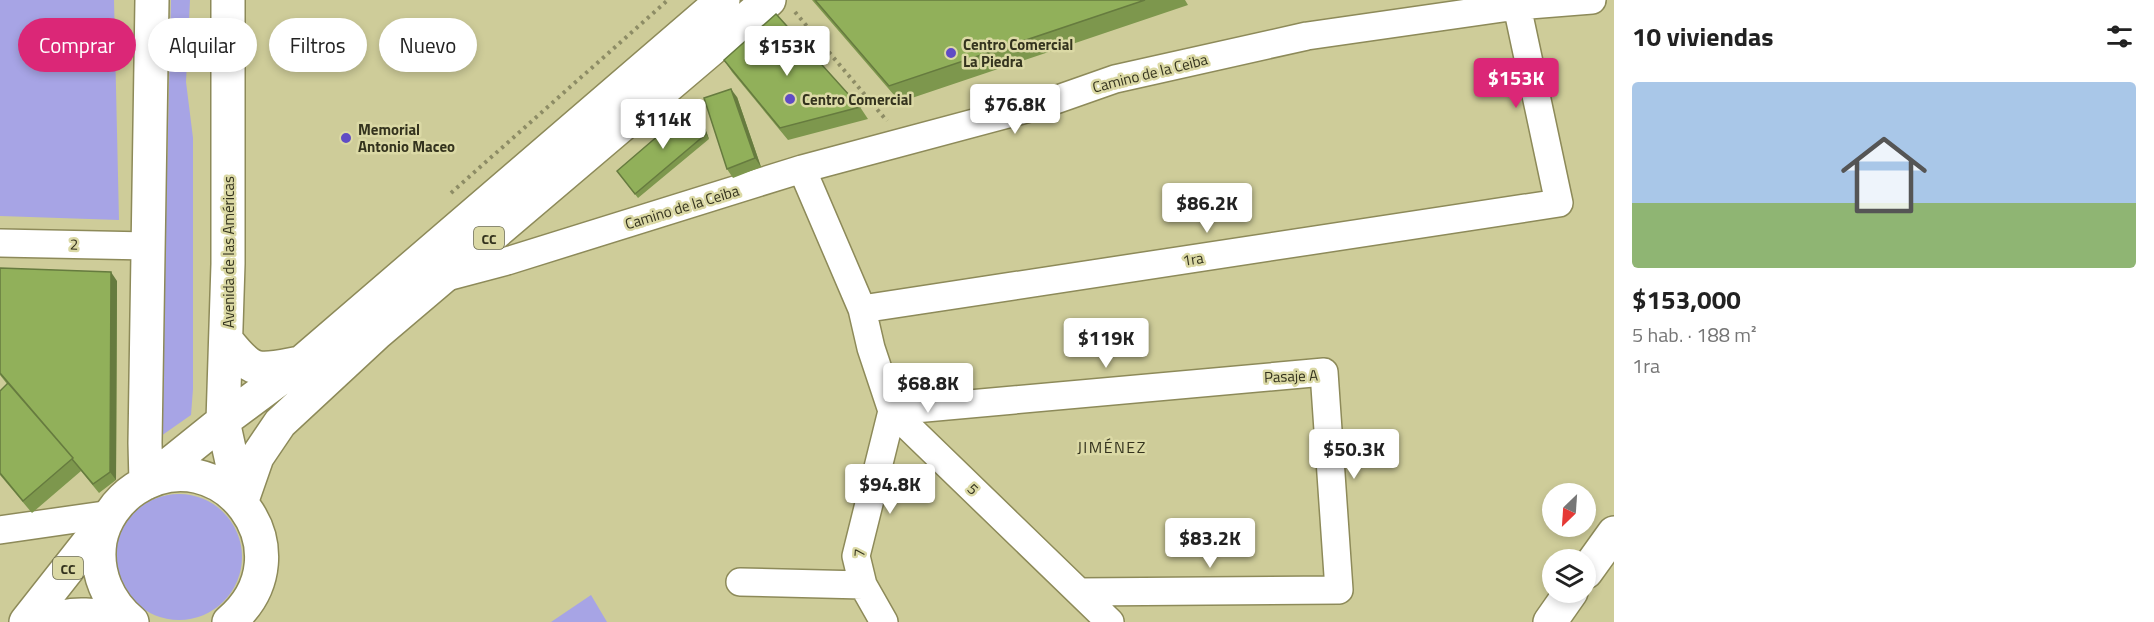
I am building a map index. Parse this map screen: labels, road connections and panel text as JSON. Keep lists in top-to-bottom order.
{
  "streets": {
    "main road": ["CC", "Avenida de las Américas"],
    "street": [
      "Camino de la Ceiba",
      "2",
      "1ra",
      "Pasaje A",
      "5",
      "7"
    ]
  },
  "crossings": [
    ["Camino de la Ceiba", "CC"],
    ["Camino de la Ceiba", "1ra"],
    ["Camino de la Ceiba", "5"],
    ["CC", "Avenida de las Américas"],
    ["1ra", "5"],
    ["Pasaje A", "5"],
    ["Pasaje A", "7"],
    ["5", "7"]
  ],
  "districts": ["JIMÉNEZ"],
  "places": ["Centro Comercial La Piedra", "Centro Comercial", "Memorial Antonio Maceo"],
  "north": "bottom left",
  "page": {
    "heading": "10 viviendas",
    "chip": [
      "Comprar",
      "Alquilar",
      "Filtros",
      "Nuevo"
    ],
    "price": [
      "$153K",
      "$153K",
      "$76.8K",
      "$114K",
      "$86.2K",
      "$119K",
      "$68.8K",
      "$50.3K",
      "$94.8K",
      "$83.2K"
    ],
    "list": [
      {
        "name": "$153,000",
        "note": "5 hab. · 188 m² · 1ra"
      }
    ]
  }
}
